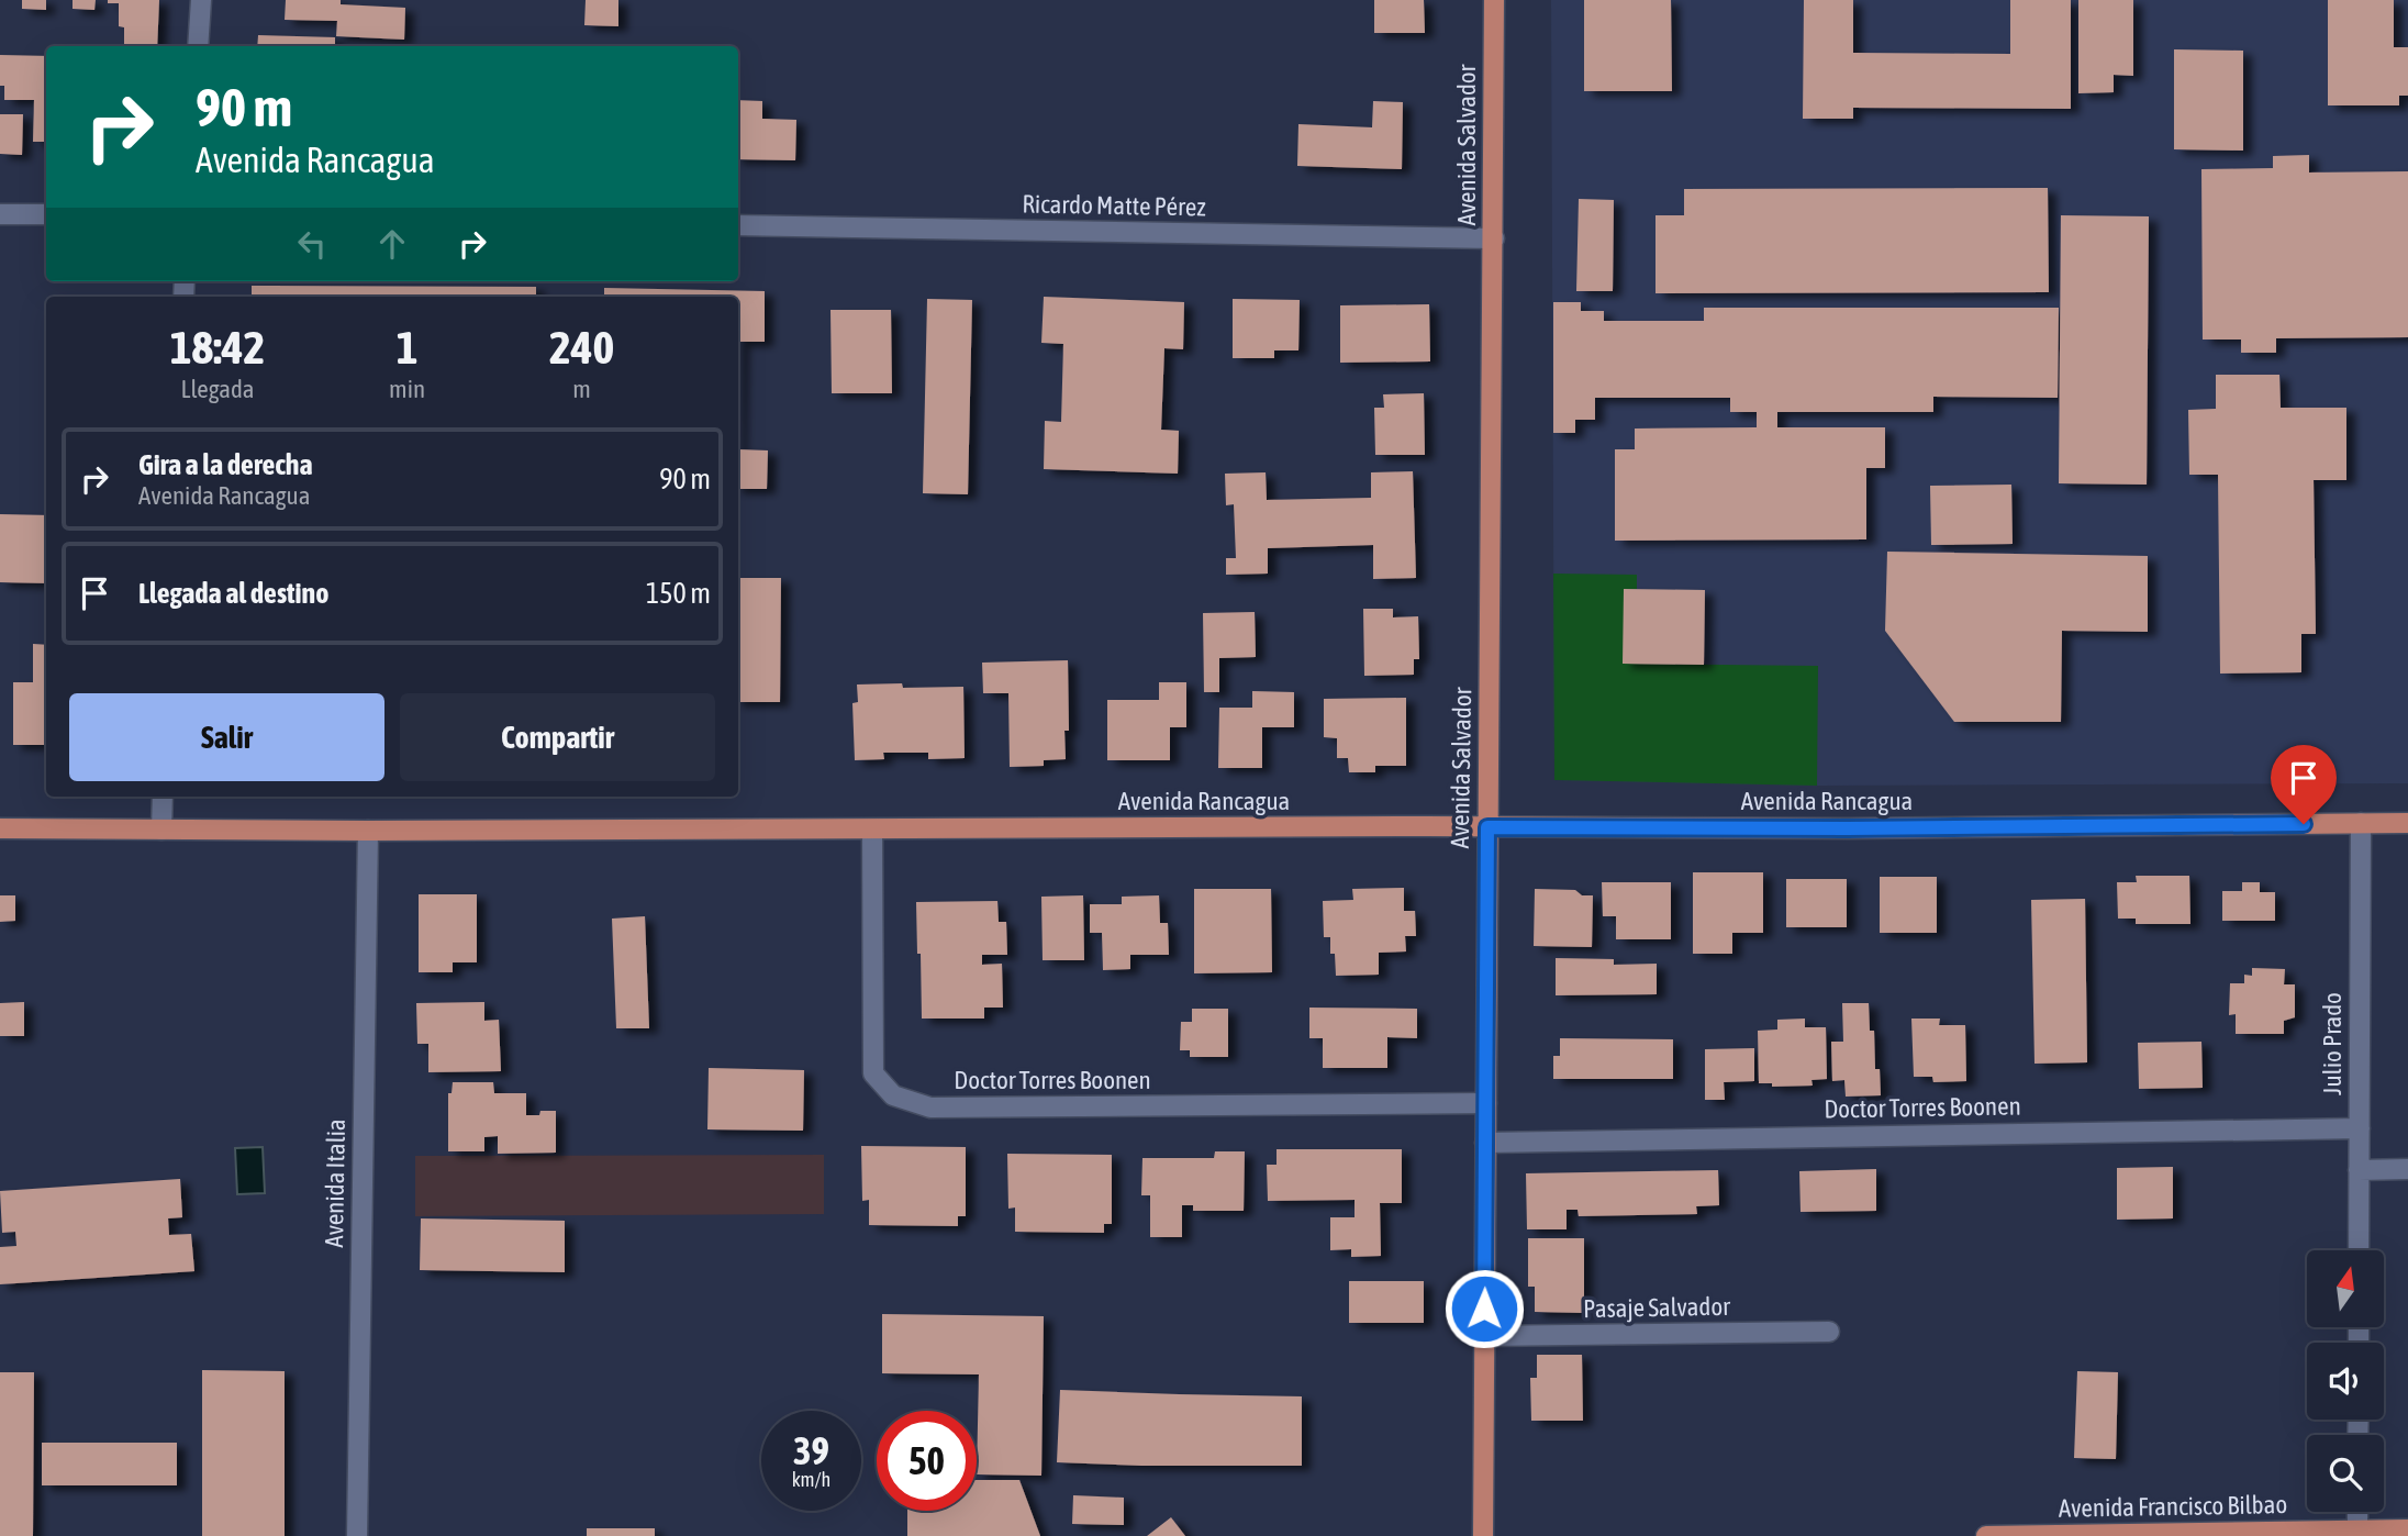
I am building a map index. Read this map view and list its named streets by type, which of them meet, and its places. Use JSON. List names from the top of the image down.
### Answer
{
  "streets": {
    "main road": ["Avenida Salvador", "Avenida Rancagua", "Avenida Francisco Bilbao"],
    "street": [
      "Ricardo Matte Pérez",
      "Julio Prado",
      "Doctor Torres Boonen",
      "Avenida Italia",
      "Pasaje Salvador"
    ]
  },
  "crossings": [
    ["Avenida Salvador", "Ricardo Matte Pérez"],
    ["Avenida Salvador", "Avenida Rancagua"],
    ["Avenida Salvador", "Doctor Torres Boonen"],
    ["Avenida Salvador", "Pasaje Salvador"],
    ["Avenida Rancagua", "Julio Prado"],
    ["Avenida Rancagua", "Doctor Torres Boonen"],
    ["Avenida Rancagua", "Avenida Italia"],
    ["Julio Prado", "Doctor Torres Boonen"]
  ],
  "north": "top",
  "page": {
    "turn": ["90 m", "Avenida Rancagua"],
    "eta": [
      "18:42",
      "Llegada",
      "1",
      "min",
      "240",
      "m"
    ],
    "list": [
      {
        "name": "Gira a la derecha",
        "note": "Avenida Rancagua",
        "value": "90 m"
      },
      {
        "name": "Llegada al destino",
        "value": "150 m"
      }
    ],
    "buttons": ["Salir", "Compartir"],
    "speed": "39 km/h",
    "limit": "50"
  }
}
